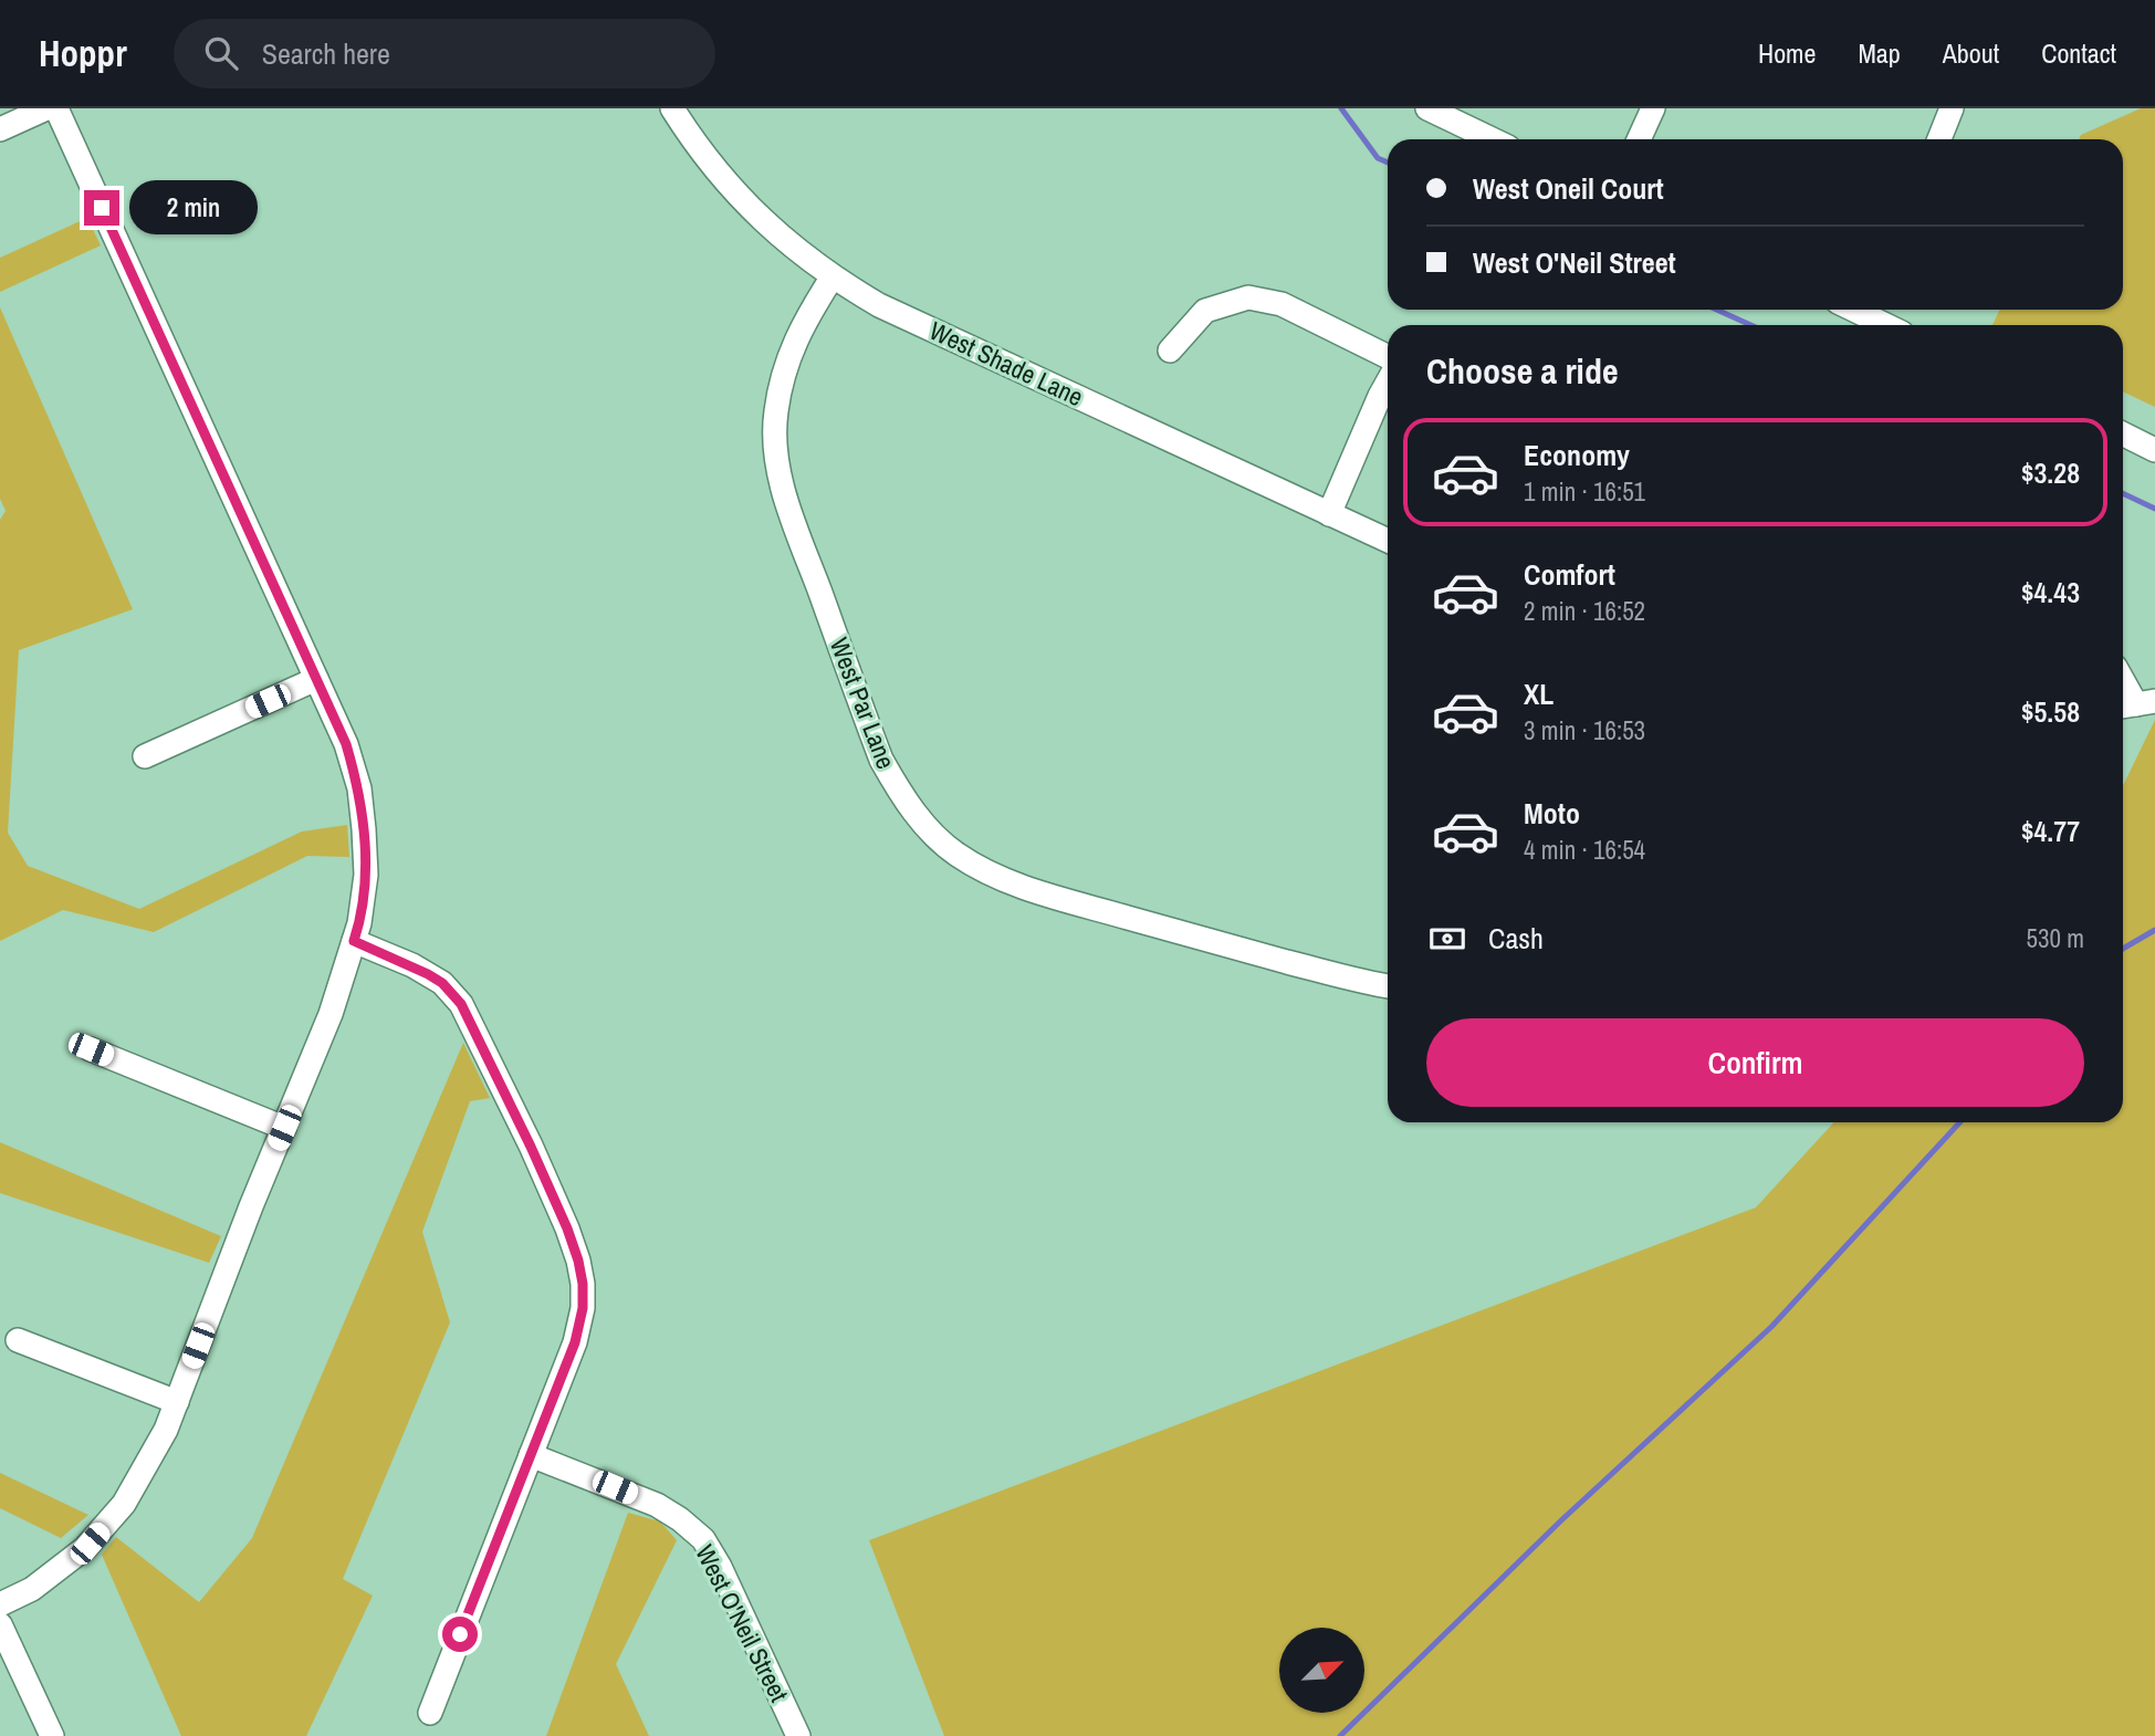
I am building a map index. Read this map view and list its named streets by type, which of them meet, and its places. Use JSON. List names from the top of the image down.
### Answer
{
  "streets": {
    "street": ["West Shade Lane", "West Par Lane", "West O'Neil Street"]
  },
  "crossings": [
    ["West Shade Lane", "West Par Lane"]
  ],
  "north": "top right",
  "page": {
    "header": "Hoppr",
    "search": "Search here",
    "nav": [
      "Home",
      "Map",
      "About",
      "Contact"
    ],
    "banner": ["West Oneil Court", "West O'Neil Street"],
    "bubble": "2 min",
    "heading": "Choose a ride",
    "list": [
      {
        "name": "Economy",
        "note": "1 min · 16:51",
        "value": "$3.28"
      },
      {
        "name": "Comfort",
        "note": "2 min · 16:52",
        "value": "$4.43"
      },
      {
        "name": "XL",
        "note": "3 min · 16:53",
        "value": "$5.58"
      },
      {
        "name": "Moto",
        "note": "4 min · 16:54",
        "value": "$4.77"
      }
    ],
    "pay": ["Cash", "530 m"],
    "buttons": "Confirm"
  }
}
